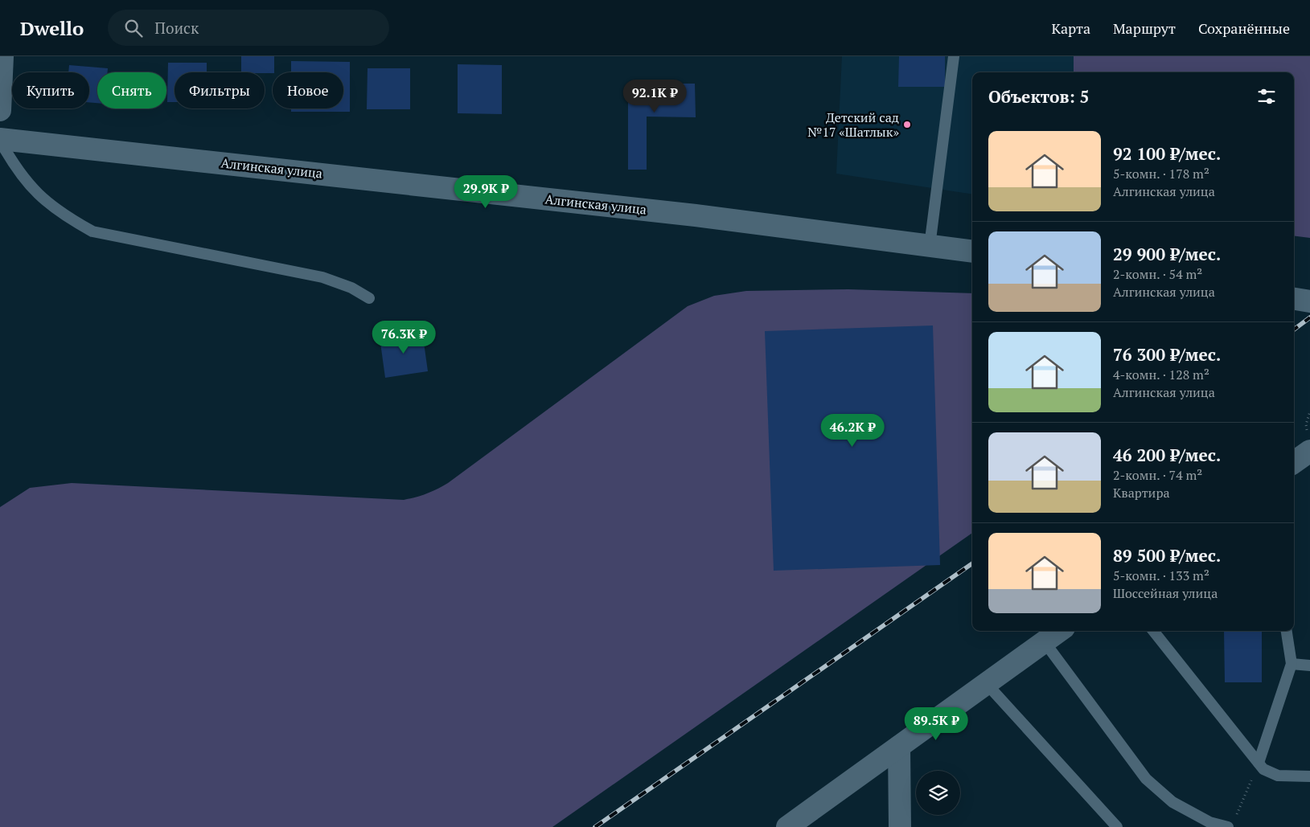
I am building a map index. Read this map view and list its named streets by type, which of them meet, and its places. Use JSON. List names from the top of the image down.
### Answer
{
  "streets": {
    "street": ["Алгинская улица"]
  },
  "places": ["Детский сад №17 «Шатлык»"],
  "page": {
    "header": "Dwello",
    "search": "Поиск",
    "nav": ["Карта", "Маршрут", "Сохранённые"],
    "chip": [
      "Купить",
      "Снять",
      "Фильтры",
      "Новое"
    ],
    "heading": "Объектов: 5",
    "price": [
      "92.1K ₽",
      "29.9K ₽",
      "76.3K ₽",
      "46.2K ₽",
      "89.5K ₽"
    ],
    "list": [
      {
        "name": "92 100 ₽/мес.",
        "note": "5-комн. · 178 m² · Алгинская улица"
      },
      {
        "name": "29 900 ₽/мес.",
        "note": "2-комн. · 54 m² · Алгинская улица"
      },
      {
        "name": "76 300 ₽/мес.",
        "note": "4-комн. · 128 m² · Алгинская улица"
      },
      {
        "name": "46 200 ₽/мес.",
        "note": "2-комн. · 74 m² · Квартира"
      },
      {
        "name": "89 500 ₽/мес.",
        "note": "5-комн. · 133 m² · Шоссейная улица"
      }
    ]
  }
}
